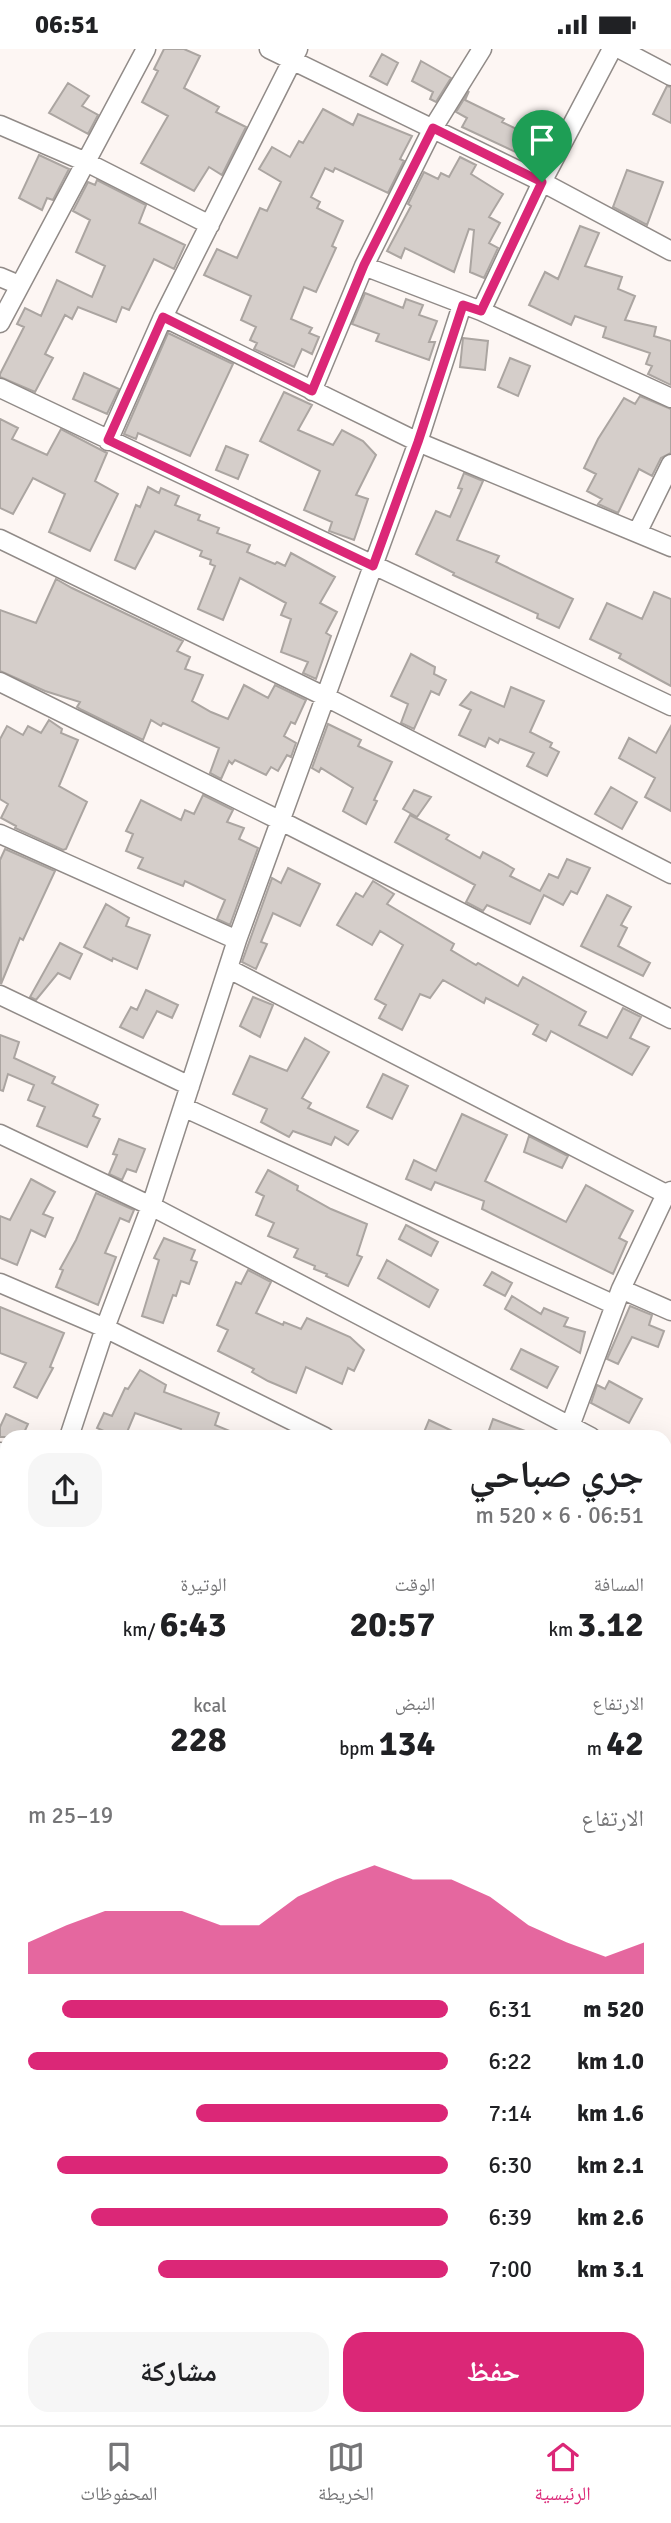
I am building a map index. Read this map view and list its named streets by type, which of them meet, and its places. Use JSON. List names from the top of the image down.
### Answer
{
  "page": {
    "status": "06:51",
    "heading": ["جري صباحي", "06:51 · 6 × 520 m"],
    "stats": [
      ["المسافة", "3.12 km"],
      ["الوقت", "20:57"],
      ["الوتيرة", "6:43 /km"],
      ["الارتفاع", "42 m"],
      ["النبض", "134 bpm"],
      ["kcal", "228"]
    ],
    "chart": ["الارتفاع", "19–25 m"],
    "list": [
      {
        "name": "520 m",
        "note": "6:31"
      },
      {
        "name": "1.0 km",
        "note": "6:22"
      },
      {
        "name": "1.6 km",
        "note": "7:14"
      },
      {
        "name": "2.1 km",
        "note": "6:30"
      },
      {
        "name": "2.6 km",
        "note": "6:39"
      },
      {
        "name": "3.1 km",
        "note": "7:00"
      }
    ],
    "buttons": ["حفظ", "مشاركة"],
    "tabs": ["الرئيسية", "الخريطة", "المحفوظات"]
  }
}
